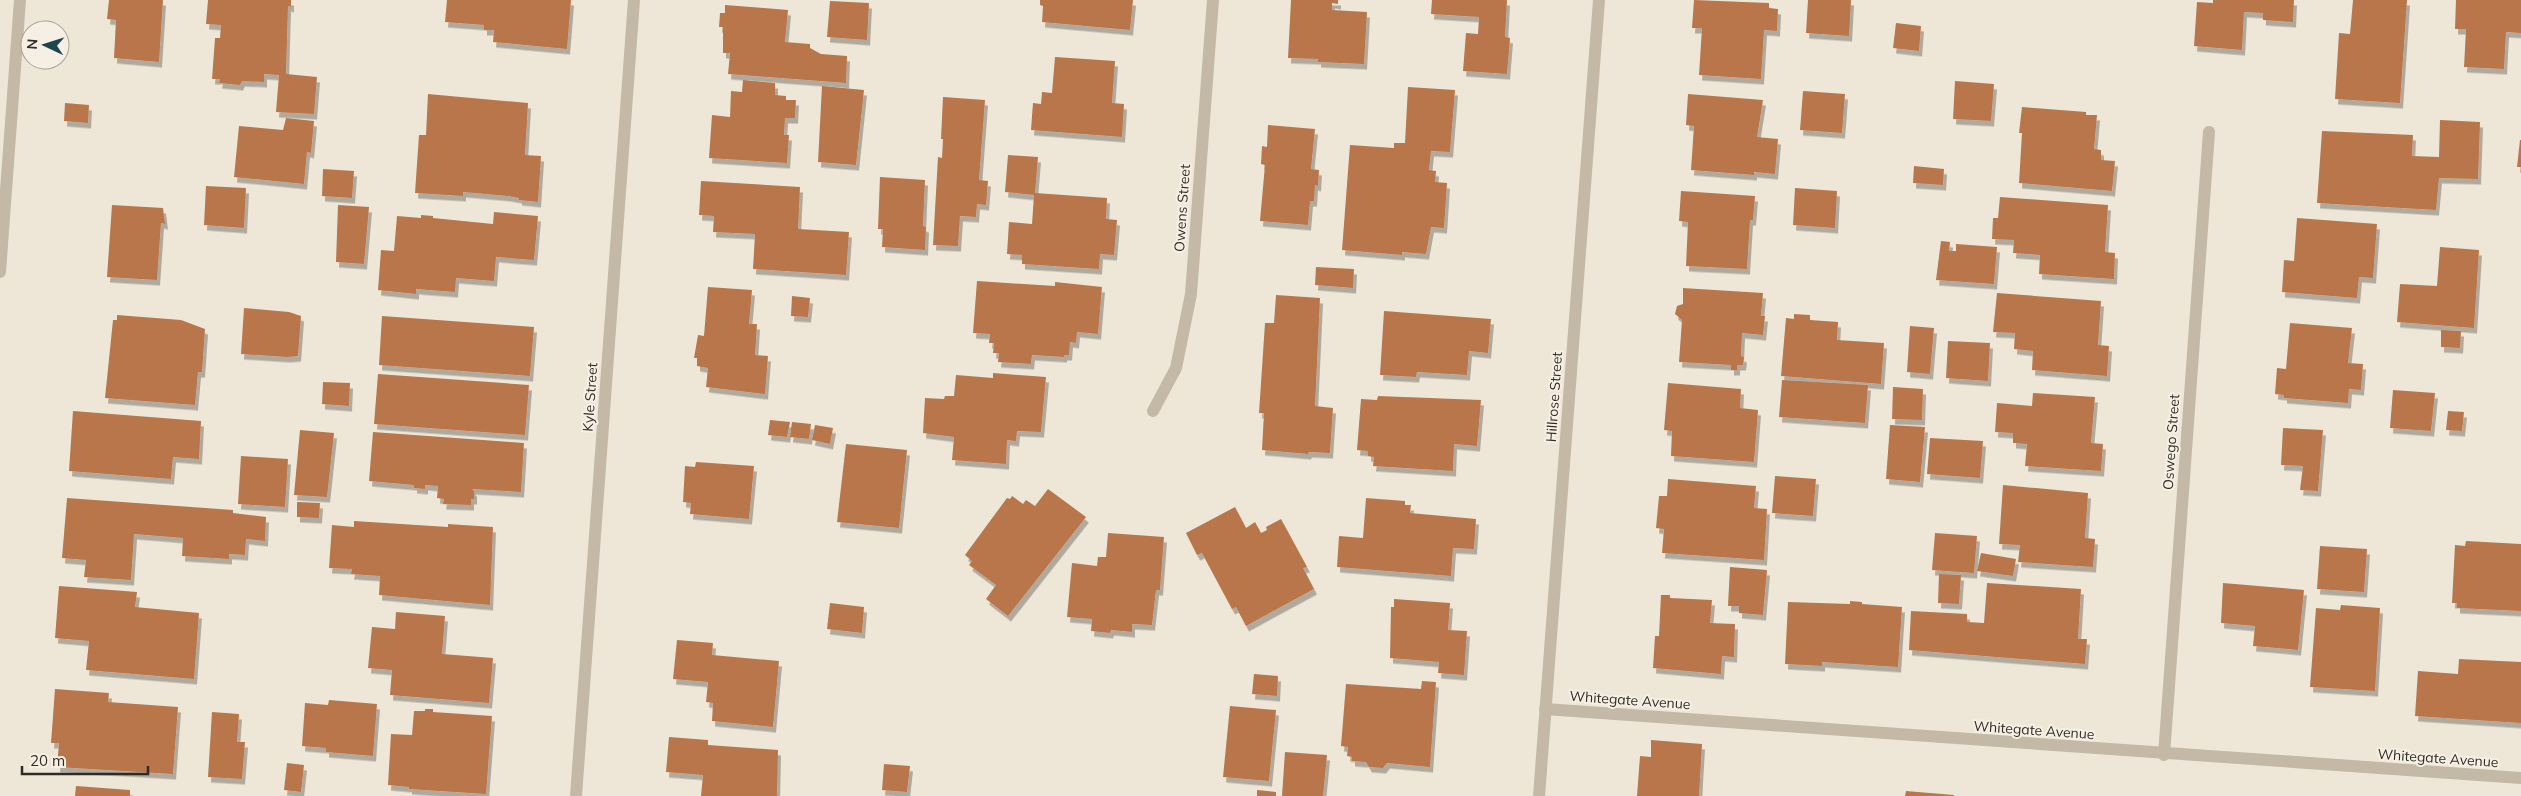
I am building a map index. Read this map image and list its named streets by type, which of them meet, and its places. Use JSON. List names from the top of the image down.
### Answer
{
  "streets": {
    "street": [
      "Owens Street",
      "Kyle Street",
      "Hillrose Street",
      "Oswego Street",
      "Whitegate Avenue"
    ]
  },
  "crossings": [
    ["Hillrose Street", "Whitegate Avenue"],
    ["Oswego Street", "Whitegate Avenue"]
  ],
  "scale_bar": "20 m",
  "north": "left"
}
